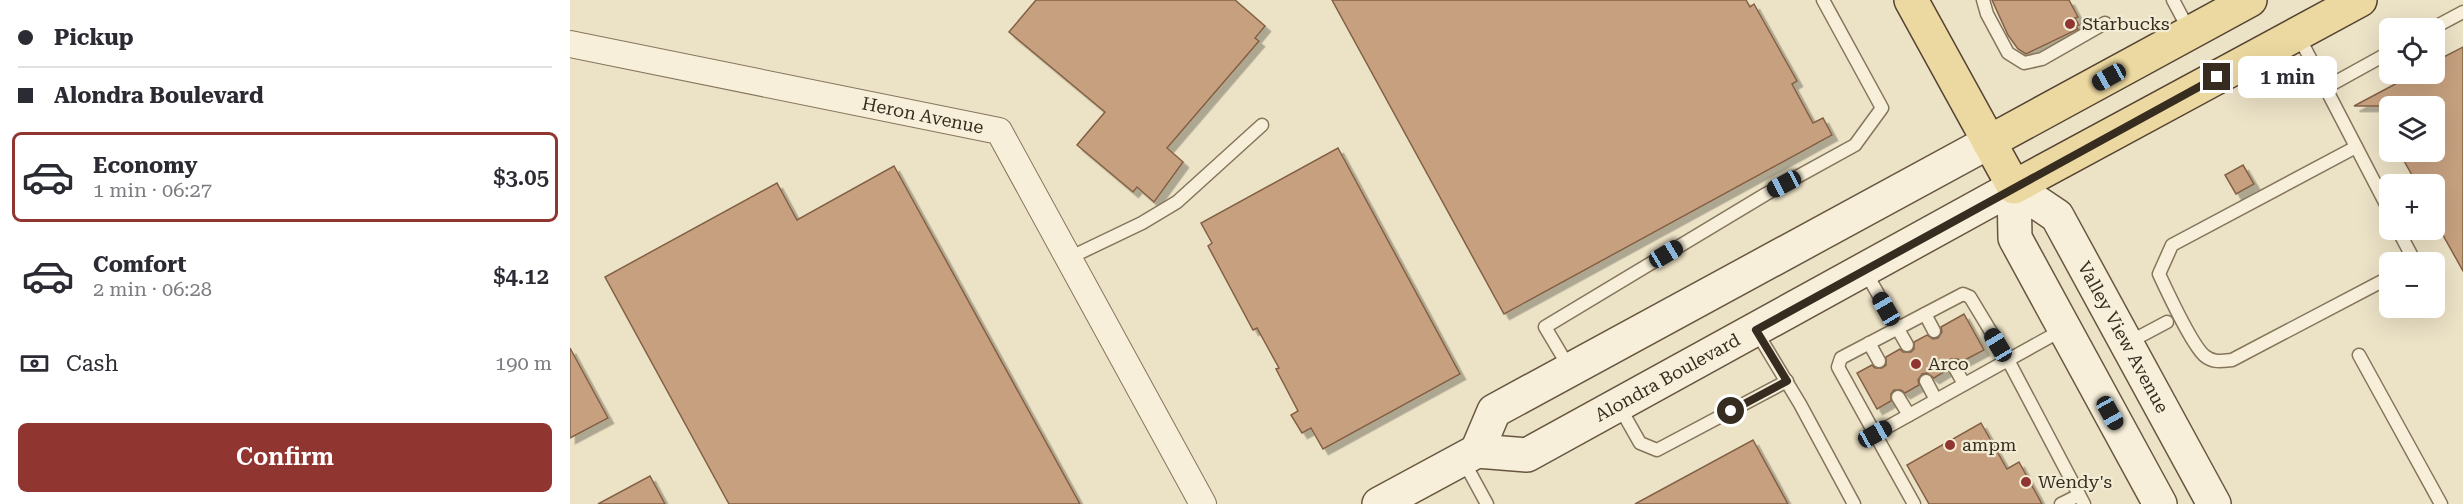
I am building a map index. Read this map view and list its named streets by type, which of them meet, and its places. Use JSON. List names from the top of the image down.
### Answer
{
  "streets": {
    "main road": ["Valley View Avenue", "Alondra Boulevard"],
    "street": ["Heron Avenue"]
  },
  "crossings": [
    ["Valley View Avenue", "Alondra Boulevard"]
  ],
  "places": [
    "Starbucks",
    "Arco",
    "ampm",
    "Wendy's"
  ],
  "page": {
    "banner": ["Pickup", "Alondra Boulevard"],
    "map_buttons": ["+", "−"],
    "bubble": "1 min",
    "list": [
      {
        "name": "Economy",
        "note": "1 min · 06:27",
        "value": "$3.05"
      },
      {
        "name": "Comfort",
        "note": "2 min · 06:28",
        "value": "$4.12"
      }
    ],
    "pay": ["Cash", "190 m"],
    "buttons": "Confirm"
  }
}
